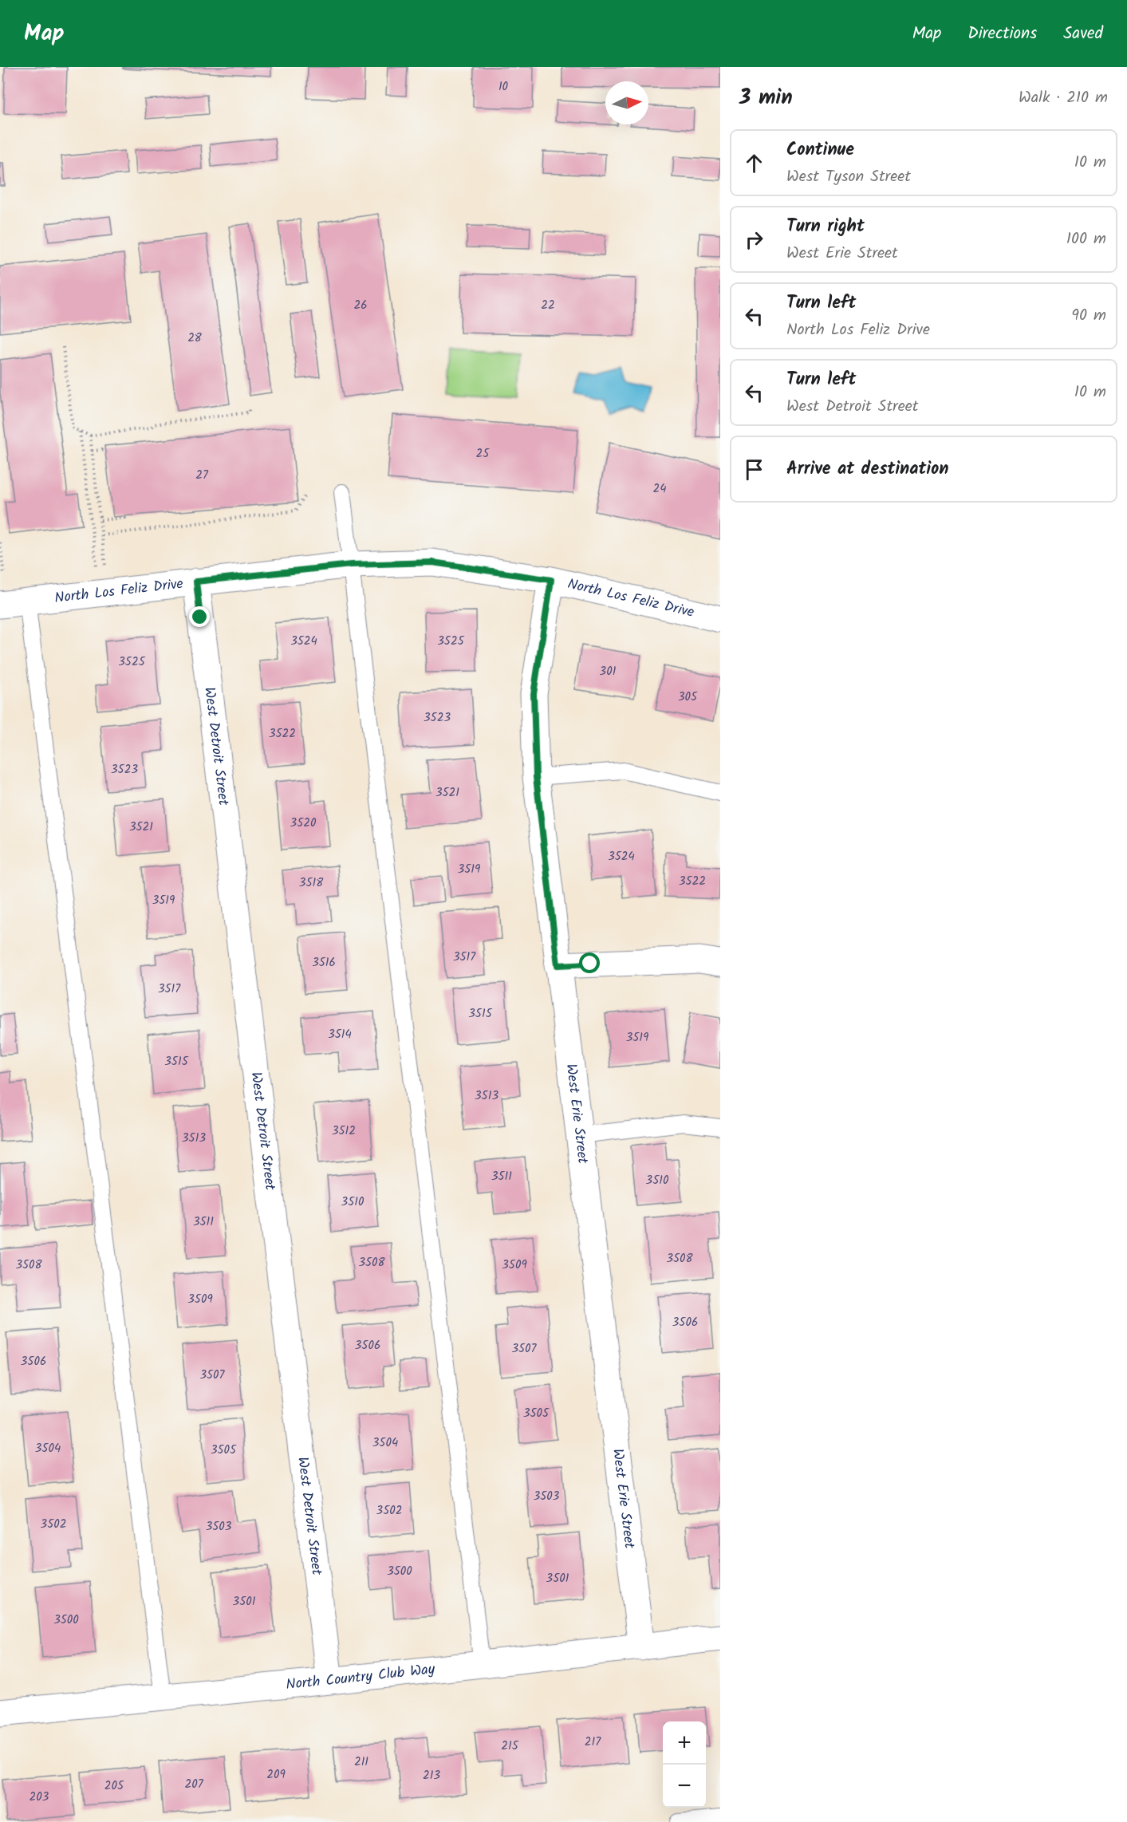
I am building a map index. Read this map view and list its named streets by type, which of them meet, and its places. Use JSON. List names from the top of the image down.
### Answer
{
  "streets": {
    "street": [
      "North Los Feliz Drive",
      "West Detroit Street",
      "West Erie Street",
      "North Country Club Way"
    ]
  },
  "crossings": [
    ["North Los Feliz Drive", "West Detroit Street"],
    ["North Los Feliz Drive", "West Erie Street"],
    ["West Detroit Street", "North Country Club Way"],
    ["West Erie Street", "North Country Club Way"]
  ],
  "house_numbers": [
    "10",
    "26",
    "22",
    "28",
    "25",
    "27",
    "24",
    "3524",
    "3525",
    "3525",
    "301",
    "305",
    "3523",
    "3522",
    "3523",
    "3521",
    "3520",
    "3521",
    "3524",
    "3519",
    "3522",
    "3518",
    "3519",
    "3517",
    "3516",
    "3517",
    "3515",
    "3514",
    "3519",
    "3515",
    "3513",
    "3512",
    "3513",
    "3511",
    "3510",
    "3510",
    "3511",
    "3508",
    "3508",
    "3508",
    "3509",
    "3509",
    "3506",
    "3506",
    "3507",
    "3506",
    "3507",
    "3505",
    "3504",
    "3504",
    "3505",
    "3503",
    "3502",
    "3502",
    "3503",
    "3500",
    "3501",
    "3501",
    "3500",
    "217",
    "215",
    "211",
    "209",
    "213",
    "207",
    "205",
    "203"
  ],
  "north": "right",
  "page": {
    "header": "Map",
    "nav": ["Map", "Directions", "Saved"],
    "heading": ["3 min", "Walk · 210 m"],
    "list": [
      ["Continue", "West Tyson Street", "10 m"],
      ["Turn right", "West Erie Street", "100 m"],
      ["Turn left", "North Los Feliz Drive", "90 m"],
      ["Turn left", "West Detroit Street", "10 m"],
      "Arrive at destination"
    ],
    "map_buttons": ["+", "−"]
  }
}
